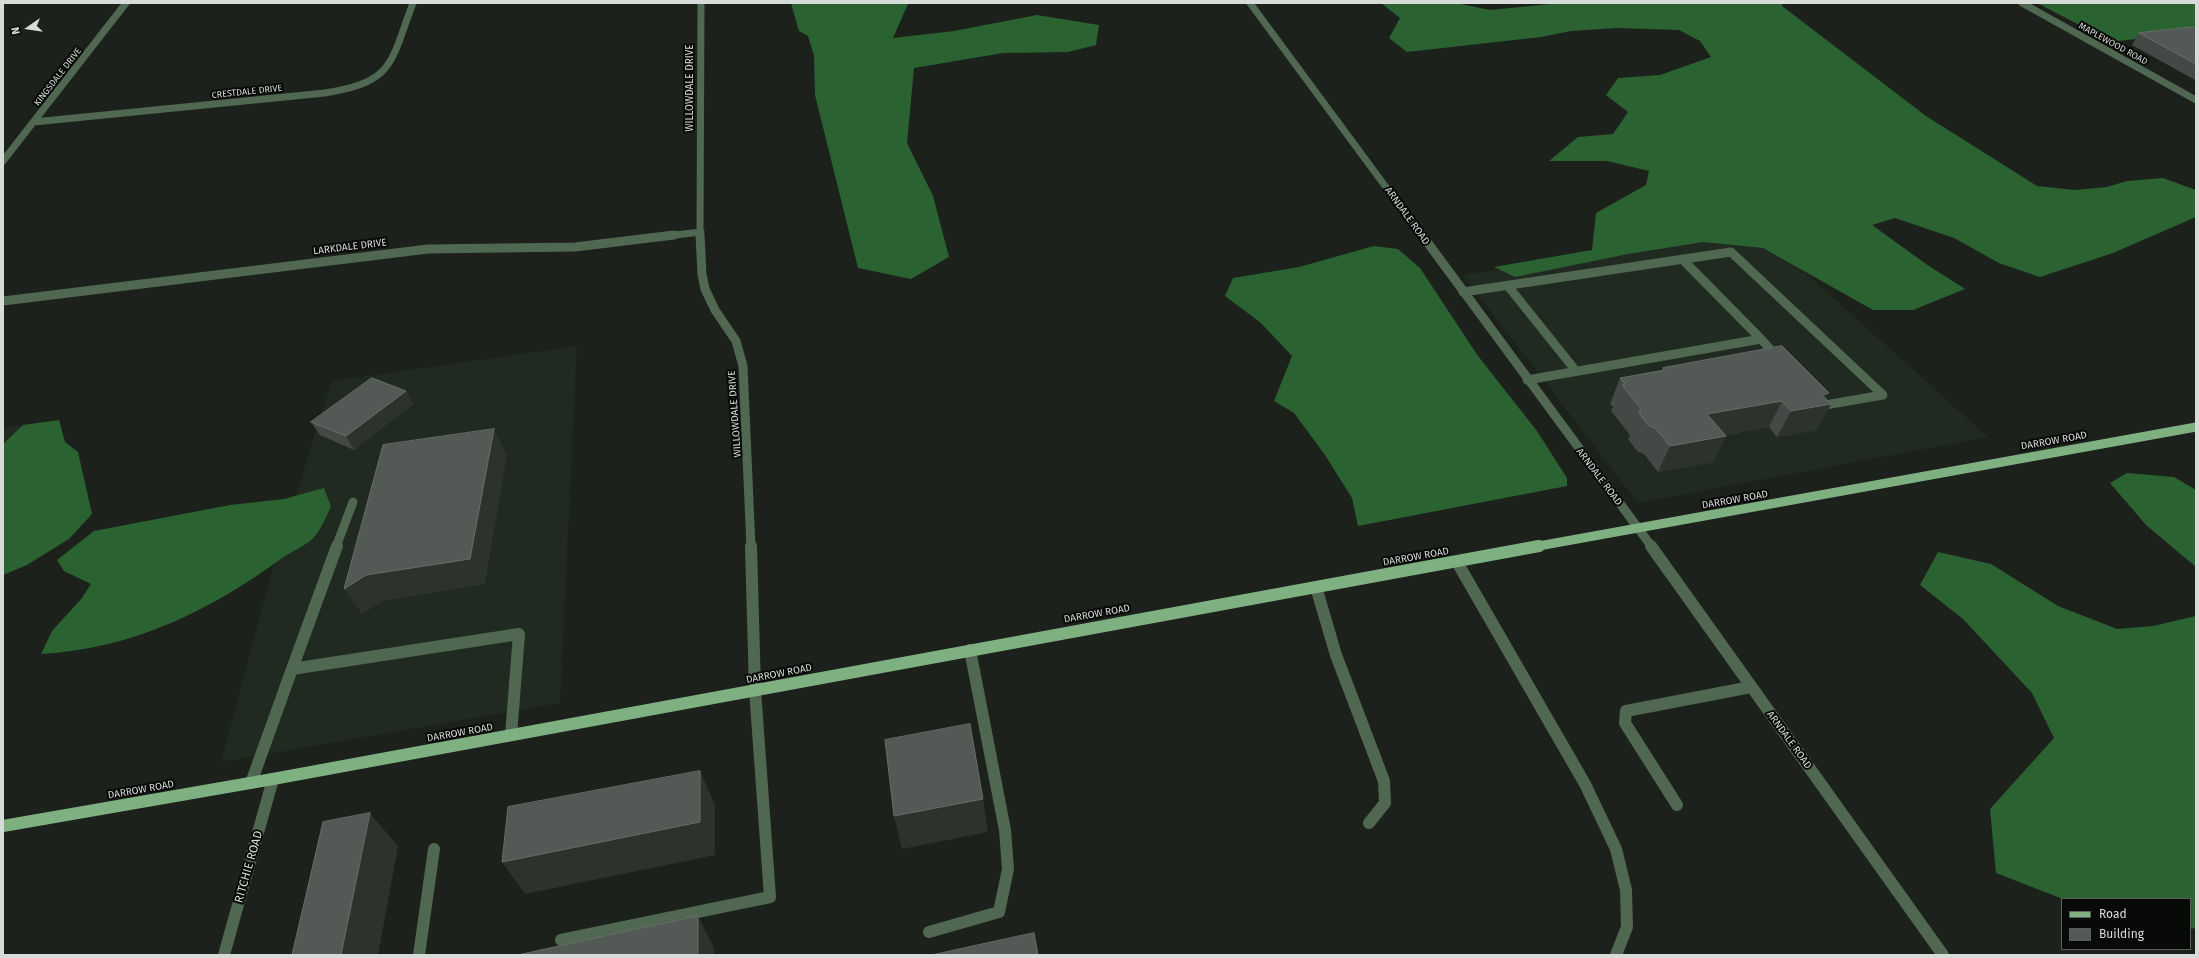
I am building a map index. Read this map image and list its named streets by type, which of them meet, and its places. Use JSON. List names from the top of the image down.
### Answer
{
  "streets": {
    "main road": ["DARROW ROAD"],
    "street": [
      "MAPLEWOOD ROAD",
      "KINGSDALE DRIVE",
      "WILLOWDALE DRIVE",
      "CRESTDALE DRIVE",
      "ARNDALE ROAD",
      "LARKDALE DRIVE",
      "RITCHIE ROAD"
    ]
  },
  "crossings": [
    ["KINGSDALE DRIVE", "CRESTDALE DRIVE"],
    ["WILLOWDALE DRIVE", "LARKDALE DRIVE"],
    ["WILLOWDALE DRIVE", "DARROW ROAD"],
    ["ARNDALE ROAD", "DARROW ROAD"],
    ["DARROW ROAD", "RITCHIE ROAD"]
  ],
  "legend": ["Road", "Building"],
  "north": "left"
}
